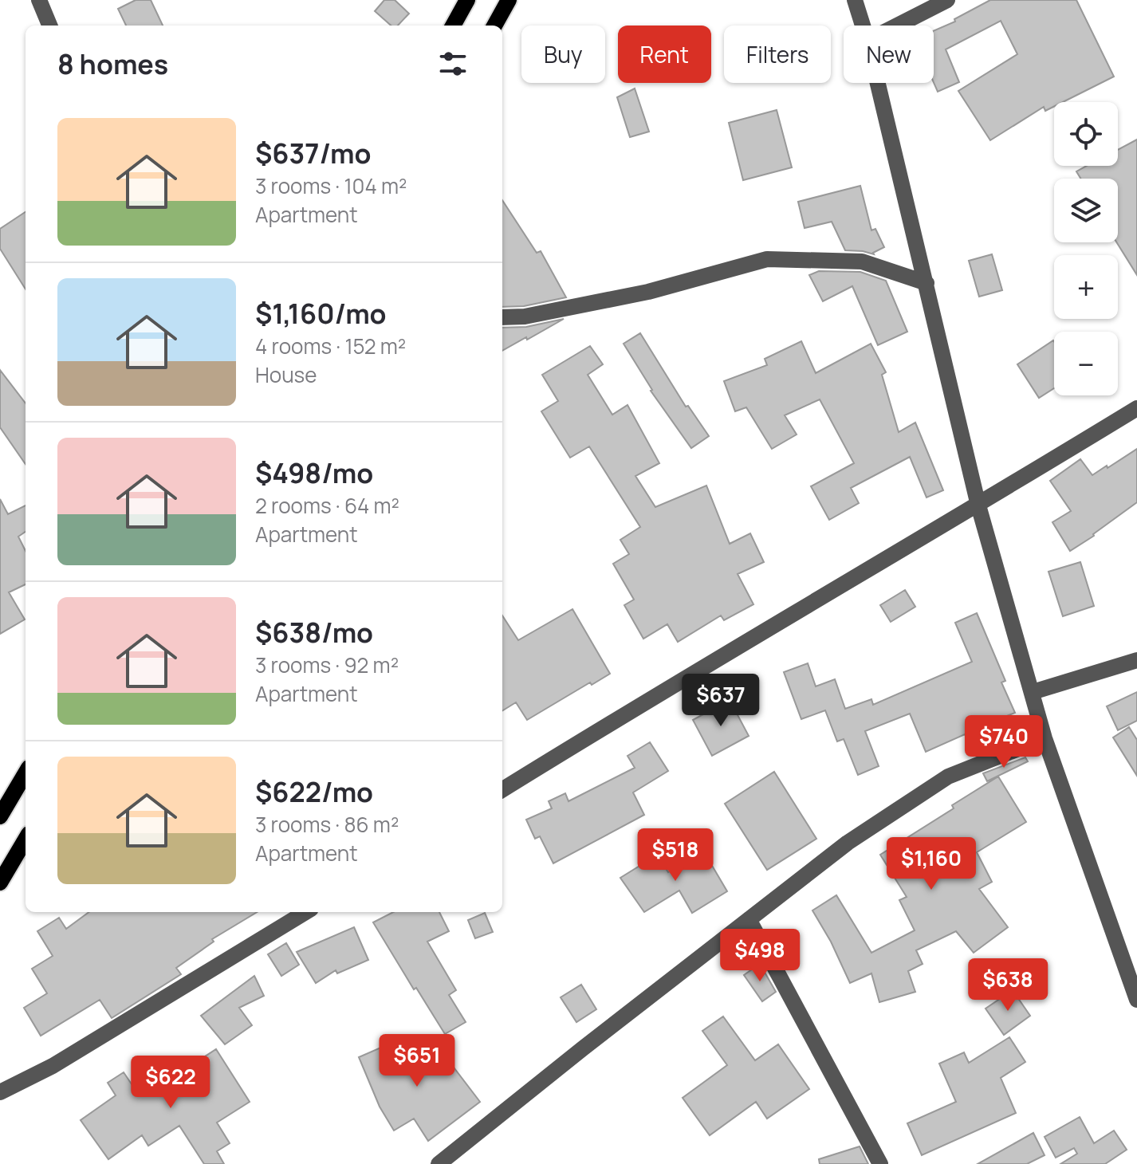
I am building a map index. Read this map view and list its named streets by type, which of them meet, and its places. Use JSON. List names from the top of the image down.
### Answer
{
  "page": {
    "chip": [
      "Buy",
      "Rent",
      "Filters",
      "New"
    ],
    "heading": "8 homes",
    "map_buttons": ["+", "−"],
    "list": [
      {
        "name": "$637/mo",
        "note": "3 rooms · 104 m² · Apartment"
      },
      {
        "name": "$1,160/mo",
        "note": "4 rooms · 152 m² · House"
      },
      {
        "name": "$498/mo",
        "note": "2 rooms · 64 m² · Apartment"
      },
      {
        "name": "$638/mo",
        "note": "3 rooms · 92 m² · Apartment"
      },
      {
        "name": "$622/mo",
        "note": "3 rooms · 86 m² · Apartment"
      }
    ],
    "price": [
      "$637",
      "$740",
      "$518",
      "$1,160",
      "$498",
      "$638",
      "$651",
      "$622"
    ]
  }
}
